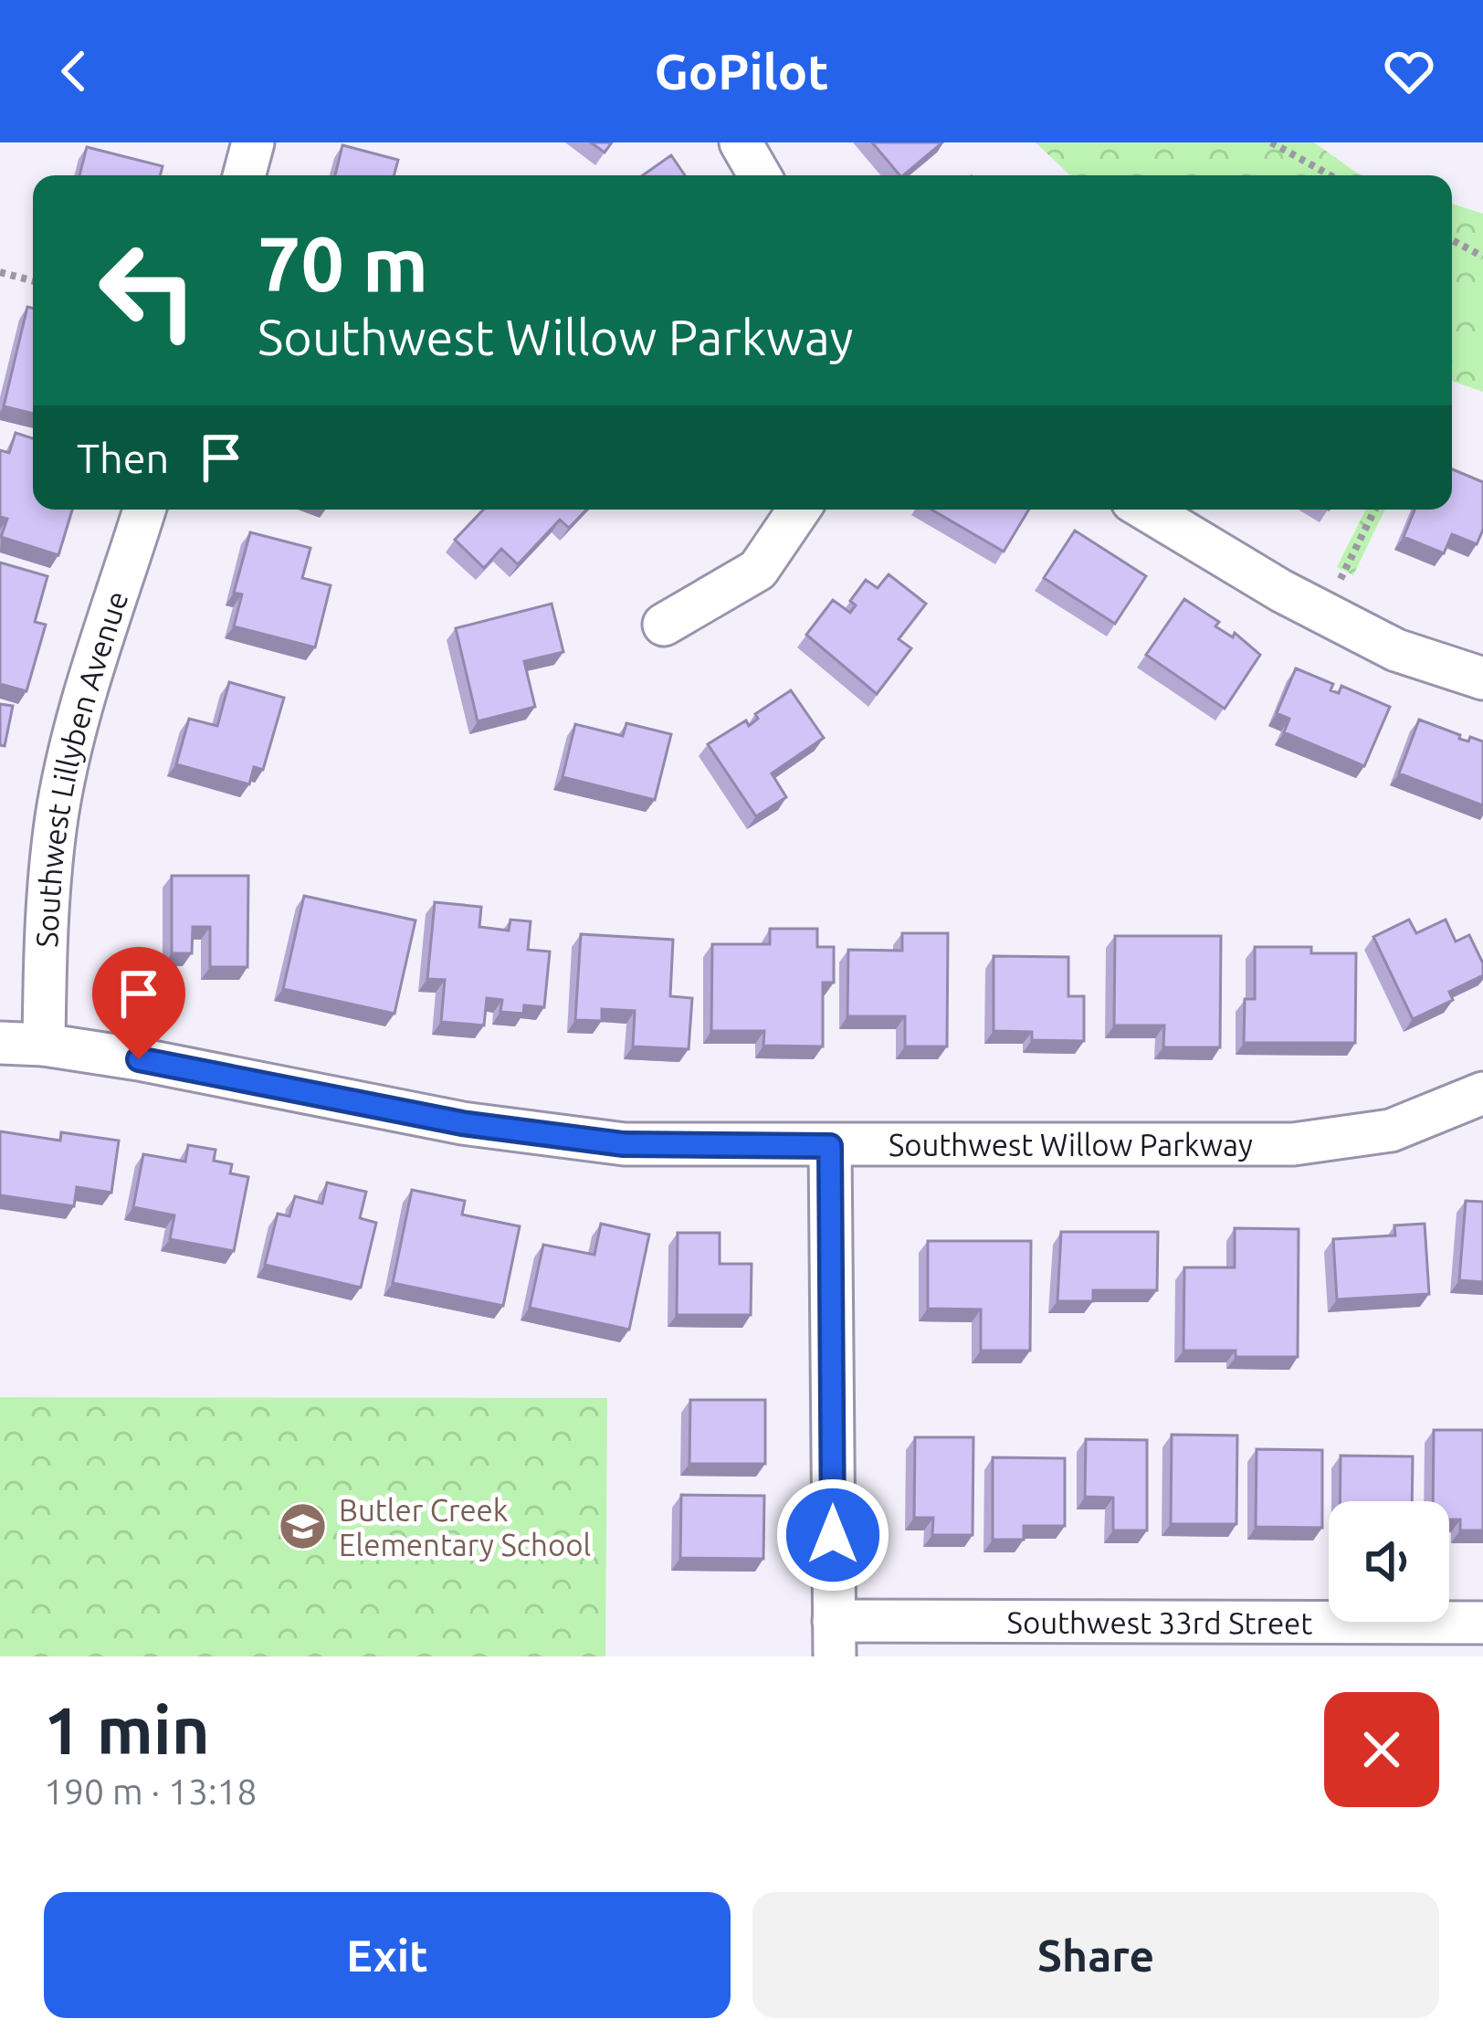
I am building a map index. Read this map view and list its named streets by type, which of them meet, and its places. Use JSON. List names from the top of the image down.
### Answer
{
  "streets": {
    "street": ["Southwest Lillyben Avenue", "Southwest Willow Parkway", "Southwest 33rd Street"]
  },
  "crossings": [
    ["Southwest Lillyben Avenue", "Southwest Willow Parkway"]
  ],
  "places": {
    "school or university": ["Butler Creek Elementary School"]
  },
  "page": {
    "header": "GoPilot",
    "turn": ["70 m", "Southwest Willow Parkway"],
    "then": "Then",
    "heading": ["1 min", "190 m · 13:18"],
    "buttons": ["Exit", "Share"]
  }
}
